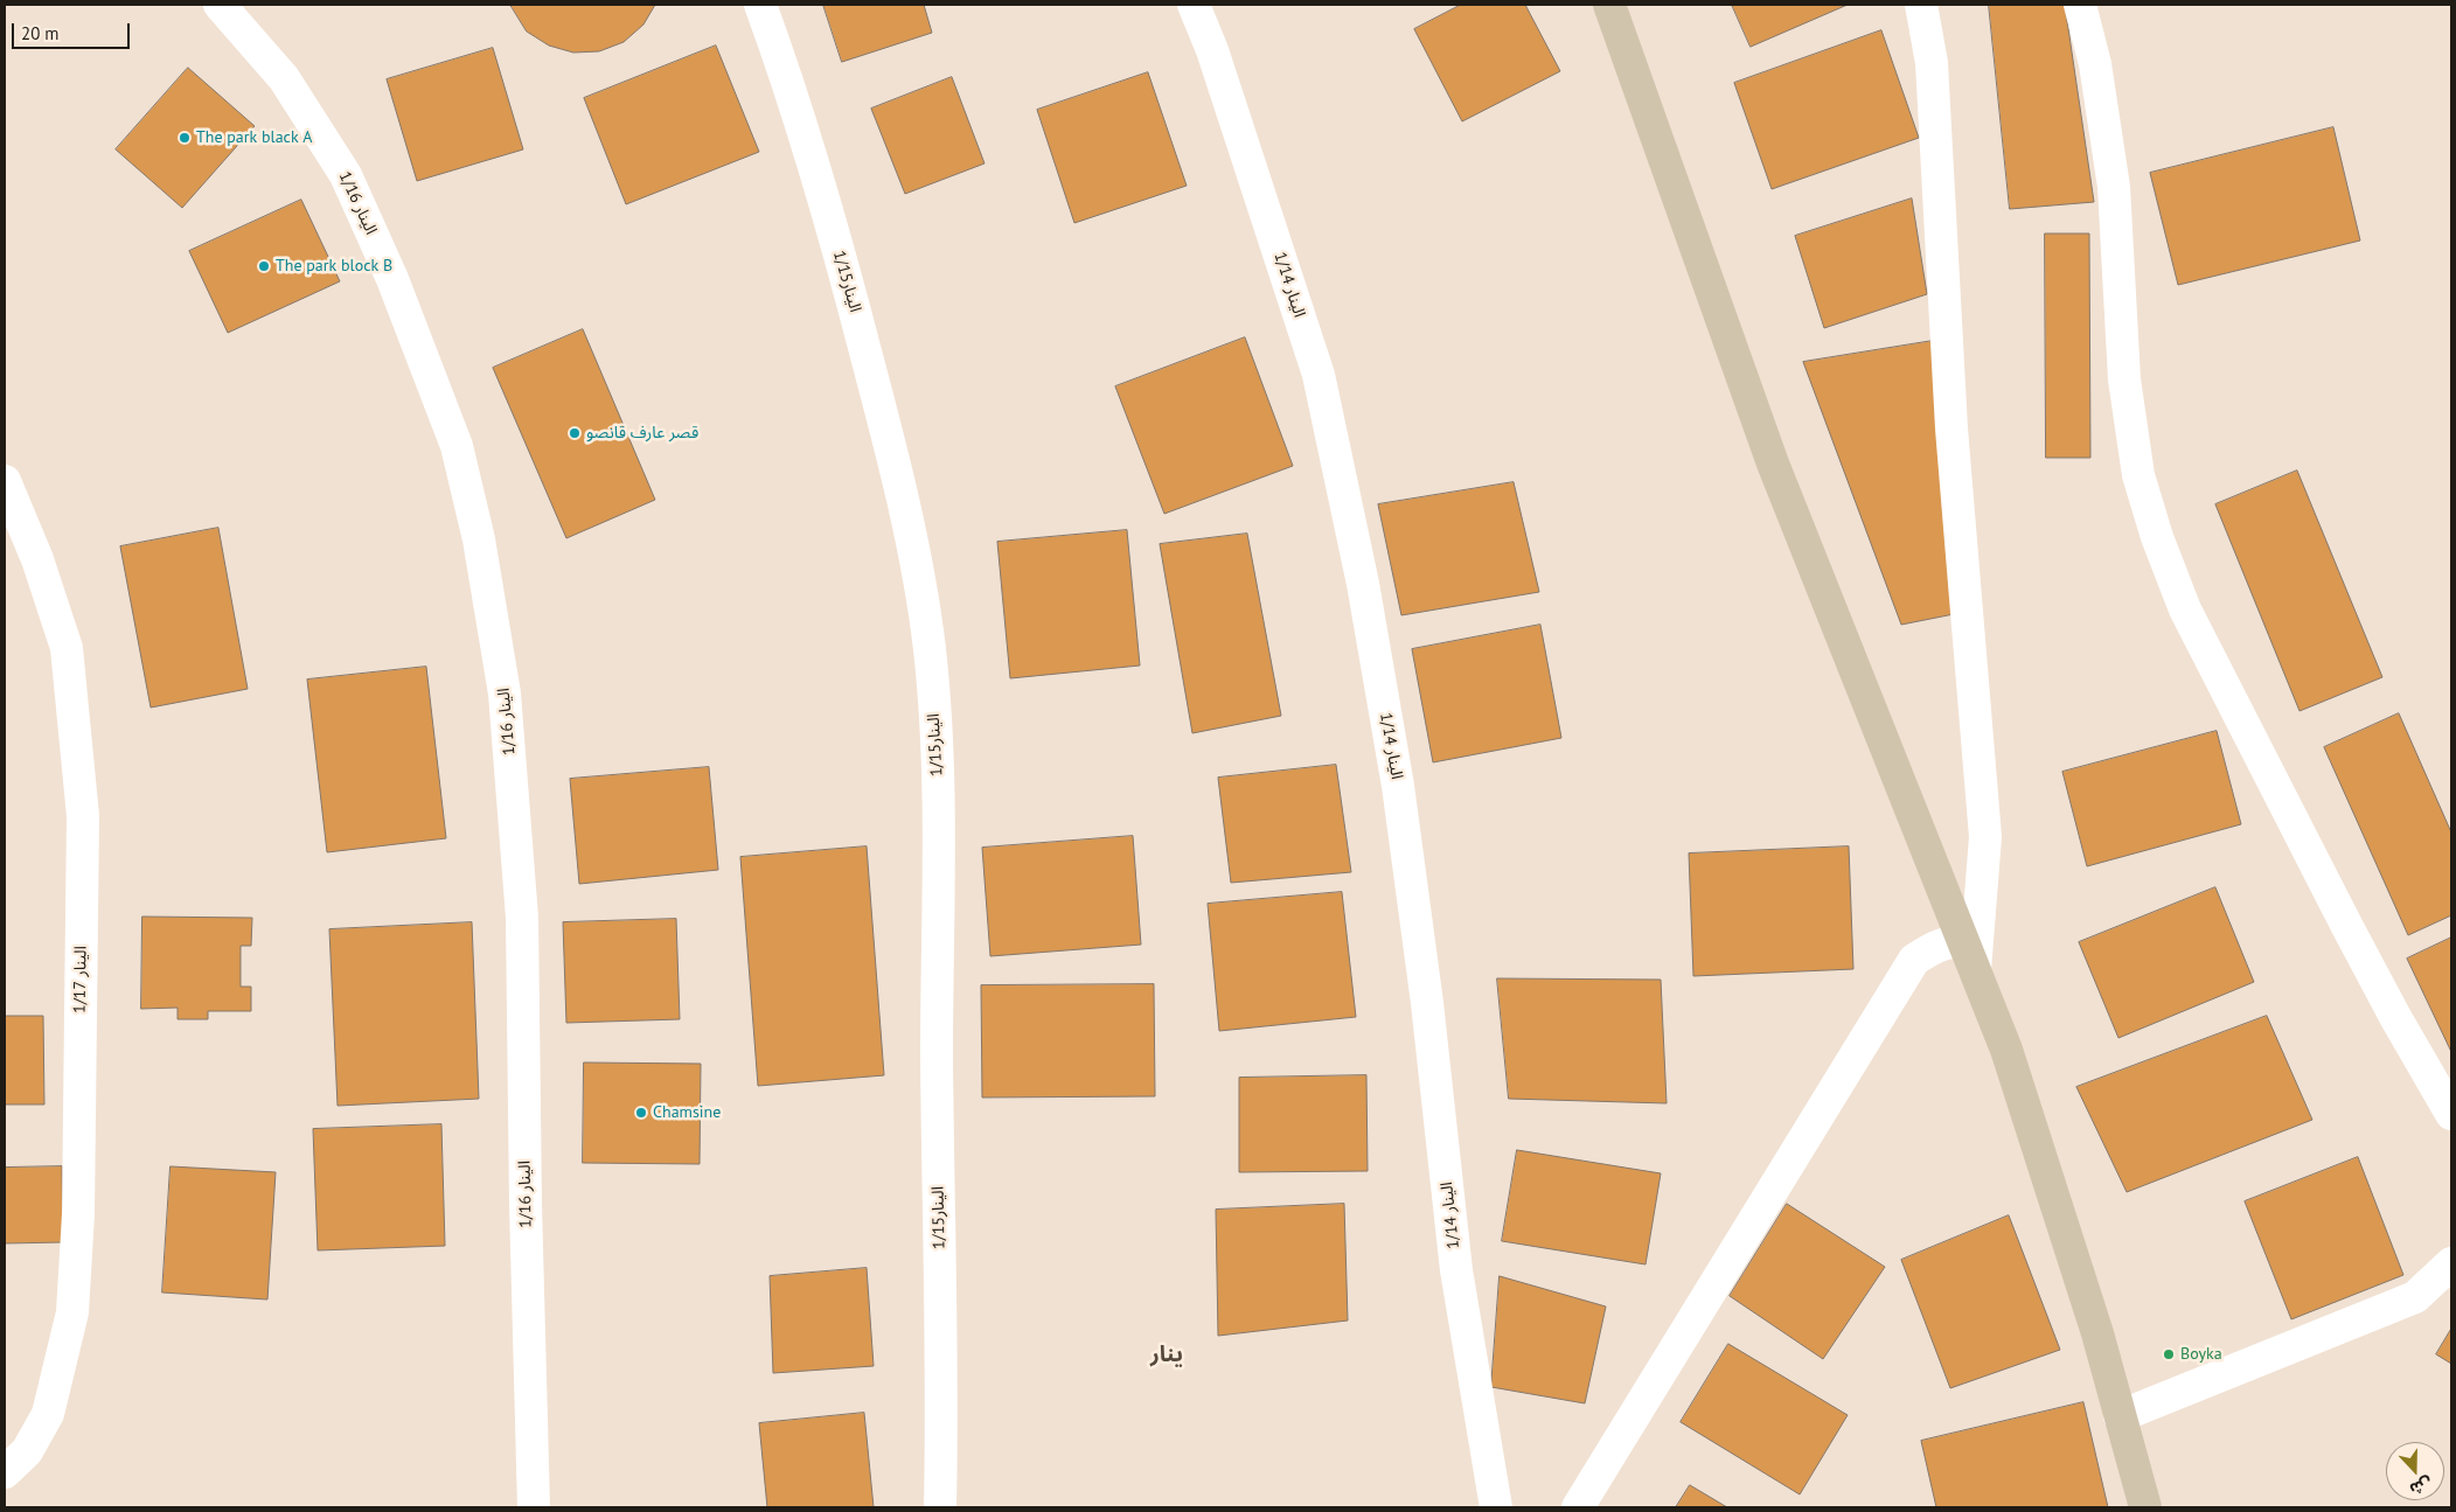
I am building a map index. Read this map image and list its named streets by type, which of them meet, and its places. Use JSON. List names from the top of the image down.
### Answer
{
  "streets": {
    "street": [
      "الينار 1/16",
      "الينار1/15",
      "الينار 1/14",
      "الينار 1/17"
    ]
  },
  "districts": ["ينار"],
  "places": [
    "The park black A",
    "The park block B",
    "قصر عارف قانصو",
    "Chamsine",
    "Boyka"
  ],
  "scale_bar": "20 m",
  "north": "bottom"
}
